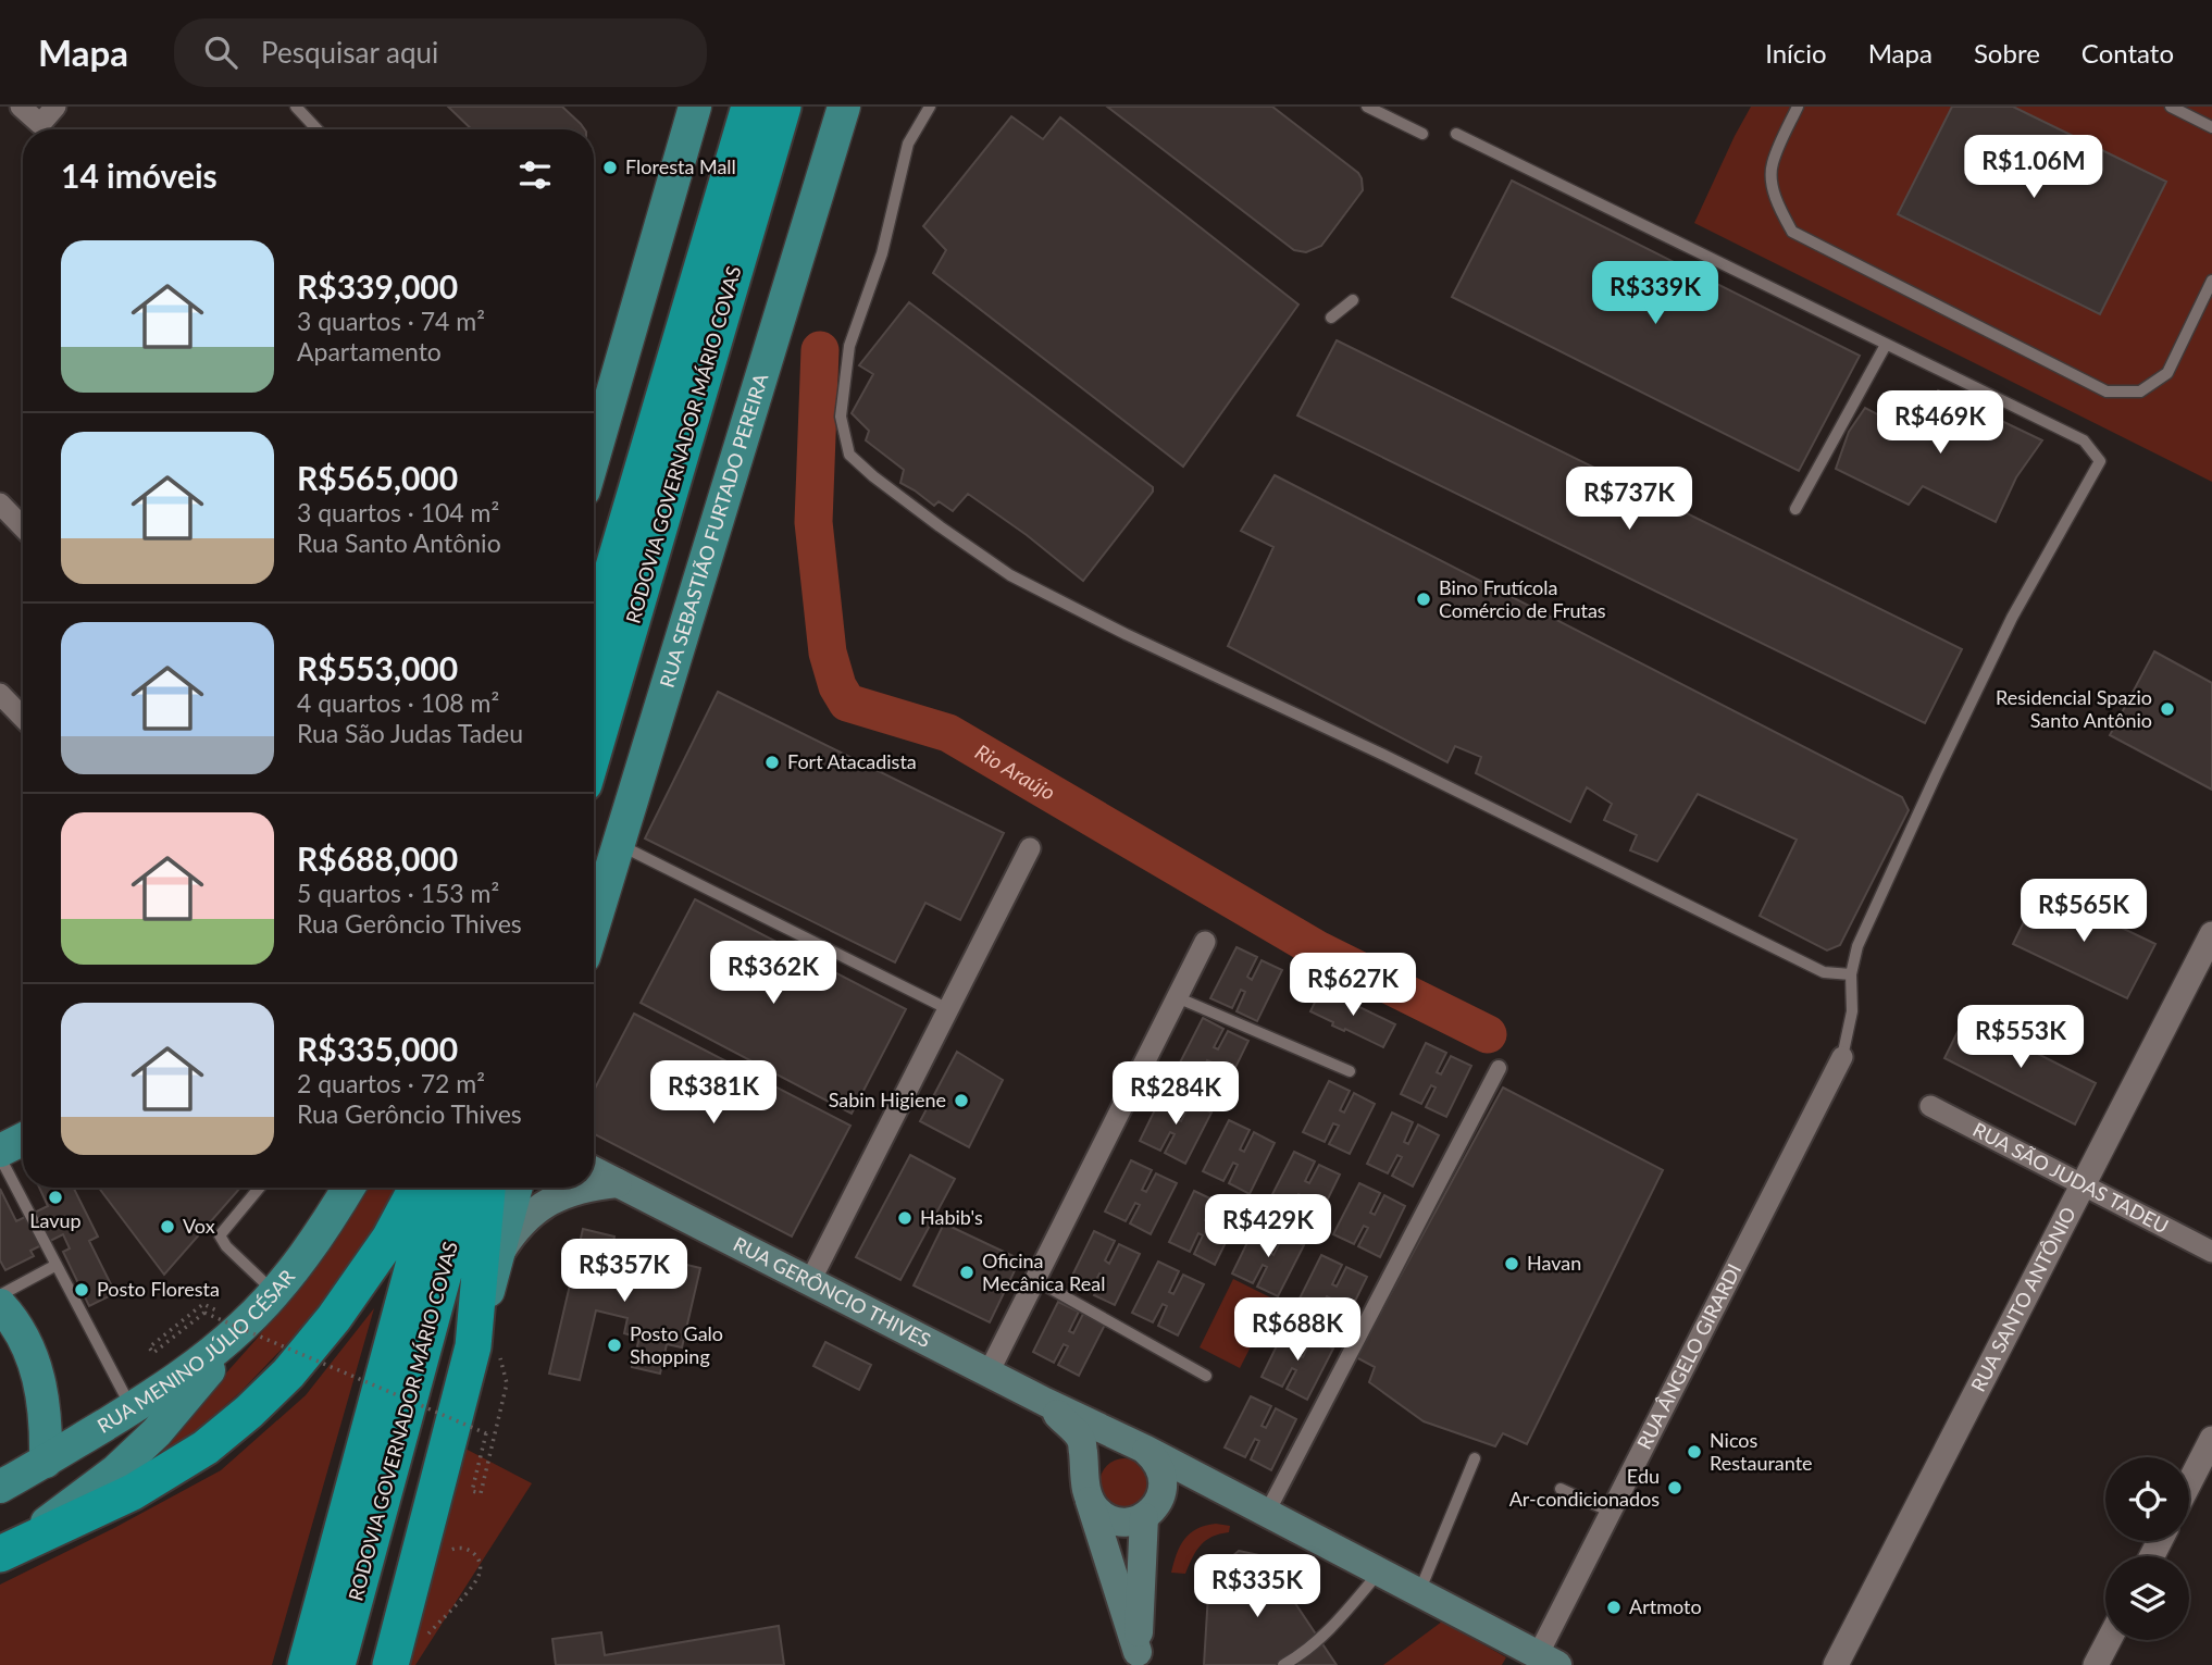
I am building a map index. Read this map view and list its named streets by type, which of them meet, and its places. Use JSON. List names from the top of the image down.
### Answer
{
  "streets": {
    "highway": ["RODOVIA GOVERNADOR MÁRIO COVAS"],
    "main road": ["RUA SEBASTIÃO FURTADO PEREIRA", "RUA GERÔNCIO THIVES", "RUA MENINO JÚLIO CÉSAR"],
    "street": ["RUA SÃO JUDAS TADEU", "RUA SANTO ANTÔNIO", "RUA ÂNGELO GIRARDI"]
  },
  "crossings": [
    ["RUA SÃO JUDAS TADEU", "RUA SANTO ANTÔNIO"]
  ],
  "water": ["Rio Araújo"],
  "places": [
    "Floresta Mall",
    "Bino Frutícola Comércio de Frutas",
    "Residencial Spazio Santo Antônio",
    "Fort Atacadista",
    "Sabin Higiene",
    "Lavup",
    "Habib's",
    "Vox",
    "Havan",
    "Oficina Mecânica Real",
    "Posto Floresta",
    "Posto Galo Shopping",
    "Nicos Restaurante",
    "Edu Ar-condicionados",
    "Artmoto"
  ],
  "page": {
    "header": "Mapa",
    "search": "Pesquisar aqui",
    "nav": [
      "Início",
      "Mapa",
      "Sobre",
      "Contato"
    ],
    "heading": "14 imóveis",
    "price": [
      "R$1.06M",
      "R$339K",
      "R$469K",
      "R$737K",
      "R$565K",
      "R$362K",
      "R$627K",
      "R$553K",
      "R$381K",
      "R$284K",
      "R$429K",
      "R$357K",
      "R$688K",
      "R$335K"
    ],
    "list": [
      {
        "name": "R$339,000",
        "note": "3 quartos · 74 m² · Apartamento"
      },
      {
        "name": "R$565,000",
        "note": "3 quartos · 104 m² · Rua Santo Antônio"
      },
      {
        "name": "R$553,000",
        "note": "4 quartos · 108 m² · Rua São Judas Tadeu"
      },
      {
        "name": "R$688,000",
        "note": "5 quartos · 153 m² · Rua Gerôncio Thives"
      },
      {
        "name": "R$335,000",
        "note": "2 quartos · 72 m² · Rua Gerôncio Thives"
      }
    ]
  }
}
